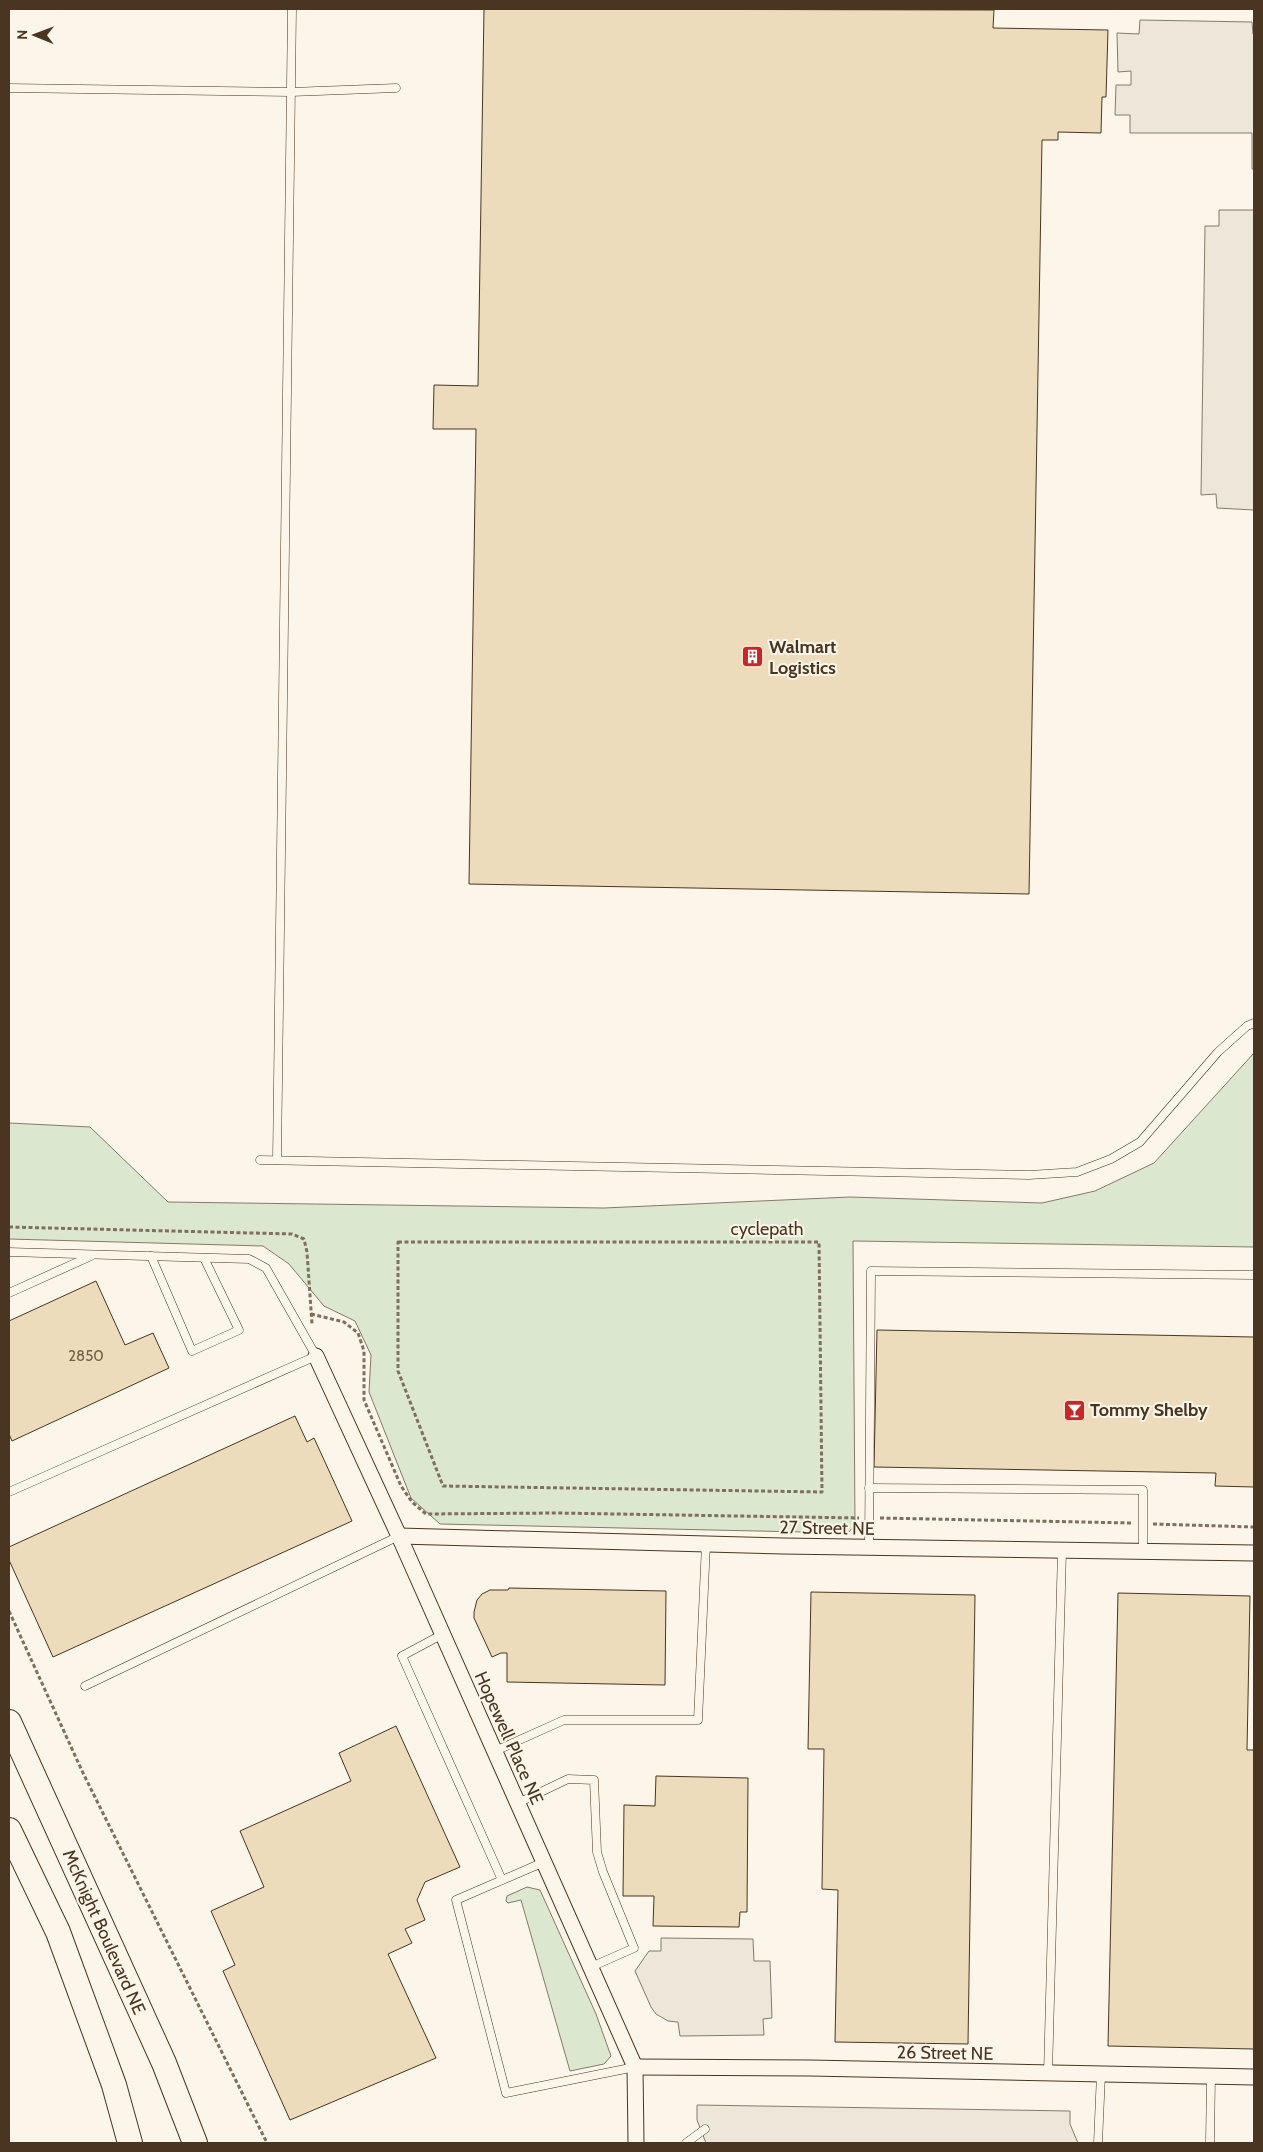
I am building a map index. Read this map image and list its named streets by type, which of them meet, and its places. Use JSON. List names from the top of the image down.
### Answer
{
  "streets": {
    "main road": ["McKnight Boulevard NE"],
    "street": ["27 Street NE", "Hopewell Place NE", "26 Street NE"],
    "path": ["cyclepath"]
  },
  "crossings": [
    ["27 Street NE", "Hopewell Place NE"],
    ["Hopewell Place NE", "26 Street NE"]
  ],
  "places": {
    "building": ["Walmart Logistics"],
    "bar": ["Tommy Shelby"]
  },
  "house_numbers": ["2850"],
  "north": "left"
}
